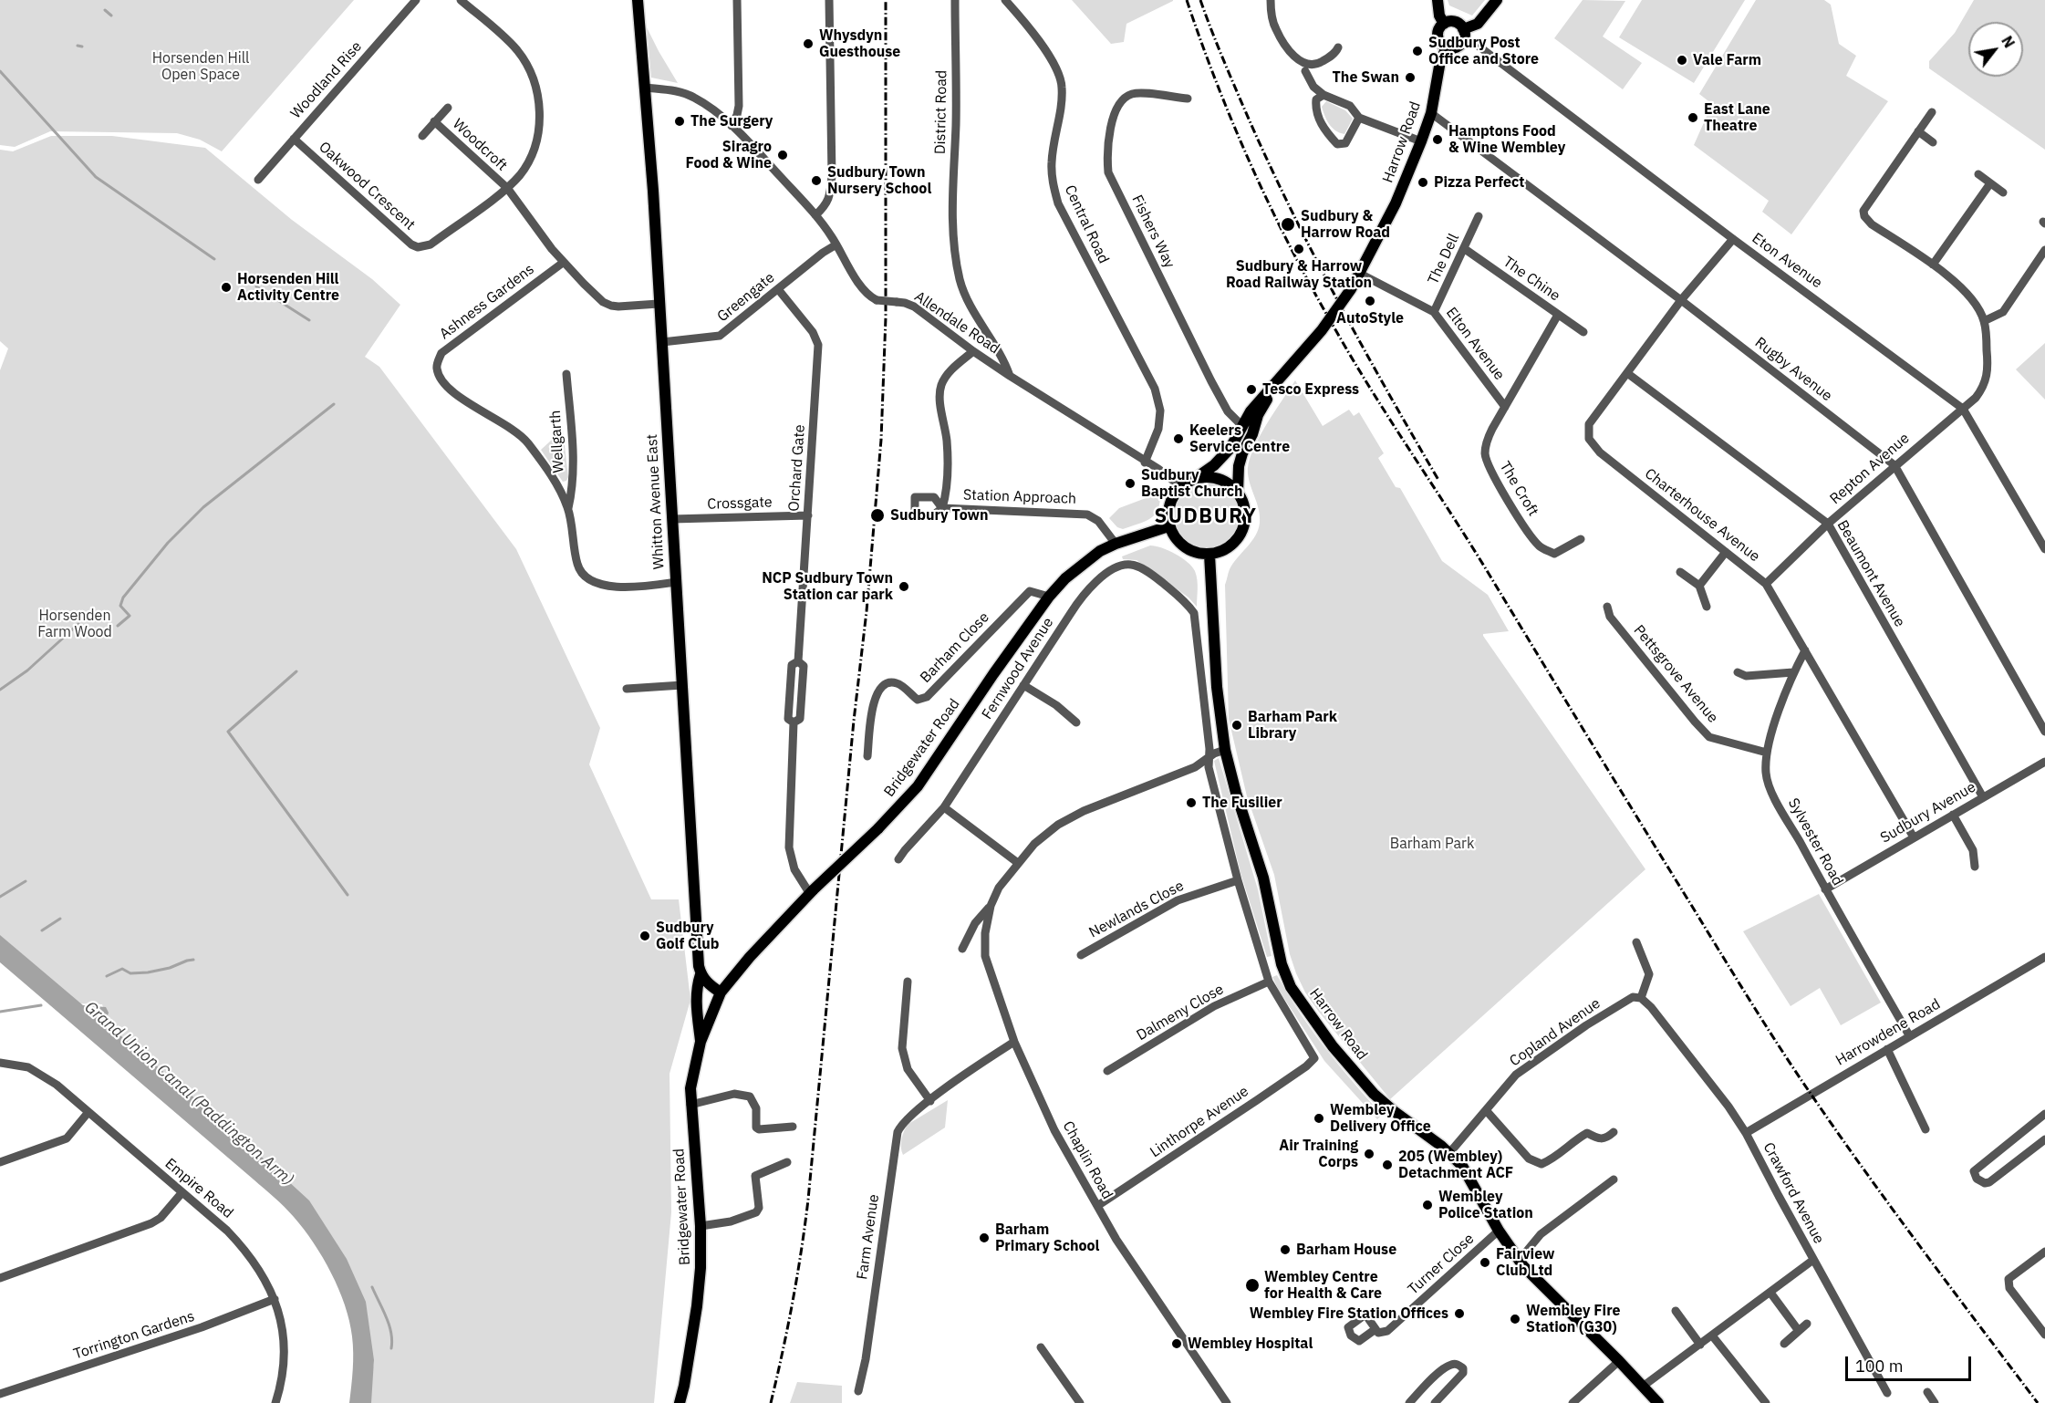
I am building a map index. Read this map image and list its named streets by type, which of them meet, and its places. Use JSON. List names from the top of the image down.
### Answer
{
  "streets": {
    "main road": ["Harrow Road", "Whitton Avenue East", "Bridgewater Road"],
    "street": [
      "Woodland Rise",
      "District Road",
      "Woodcroft",
      "Oakwood Crescent",
      "Central Road",
      "Fishers Way",
      "The Dell",
      "Eton Avenue",
      "The Chine",
      "Greengate",
      "Ashness Gardens",
      "Allendale Road",
      "Elton Avenue",
      "Rugby Avenue",
      "Wellgarth",
      "Orchard Gate",
      "Repton Avenue",
      "The Croft",
      "Station Approach",
      "Crossgate",
      "Charterhouse Avenue",
      "Beaumont Avenue",
      "Barham Close",
      "Fernwood Avenue",
      "Pettsgrove Avenue",
      "Sudbury Avenue",
      "Sylvester Road",
      "Newlands Close",
      "Dalmeny Close",
      "Copland Avenue",
      "Harrowdene Road",
      "Linthorpe Avenue",
      "Chaplin Road",
      "Empire Road",
      "Crawford Avenue",
      "Farm Avenue",
      "Turner Close",
      "Torrington Gardens"
    ]
  },
  "crossings": [
    ["Woodland Rise", "Oakwood Crescent"],
    ["District Road", "Allendale Road"],
    ["Harrow Road", "Fishers Way"],
    ["Harrow Road", "Eton Avenue"],
    ["Harrow Road", "Allendale Road"],
    ["Harrow Road", "Elton Avenue"],
    ["Harrow Road", "Rugby Avenue"],
    ["Harrow Road", "Bridgewater Road"],
    ["Harrow Road", "Copland Avenue"],
    ["Harrow Road", "Chaplin Road"],
    ["Harrow Road", "Crawford Avenue"],
    ["Harrow Road", "Turner Close"],
    ["Woodcroft", "Oakwood Crescent"],
    ["Central Road", "Allendale Road"],
    ["The Dell", "The Chine"],
    ["The Dell", "Elton Avenue"],
    ["Eton Avenue", "Repton Avenue"],
    ["Eton Avenue", "Charterhouse Avenue"],
    ["The Chine", "The Croft"],
    ["Greengate", "Allendale Road"],
    ["Greengate", "Orchard Gate"],
    ["Greengate", "Whitton Avenue East"],
    ["Ashness Gardens", "Wellgarth"],
    ["Ashness Gardens", "Whitton Avenue East"],
    ["Allendale Road", "Station Approach"],
    ["Allendale Road", "Whitton Avenue East"],
    ["Allendale Road", "Bridgewater Road"],
    ["Elton Avenue", "The Croft"],
    ["Rugby Avenue", "Repton Avenue"],
    ["Rugby Avenue", "Charterhouse Avenue"],
    ["Orchard Gate", "Crossgate"],
    ["Orchard Gate", "Bridgewater Road"],
    ["Repton Avenue", "Charterhouse Avenue"],
    ["Repton Avenue", "Beaumont Avenue"],
    ["Station Approach", "Bridgewater Road"],
    ["Whitton Avenue East", "Crossgate"],
    ["Whitton Avenue East", "Bridgewater Road"],
    ["Charterhouse Avenue", "Beaumont Avenue"],
    ["Charterhouse Avenue", "Sudbury Avenue"],
    ["Charterhouse Avenue", "Sylvester Road"],
    ["Beaumont Avenue", "Sudbury Avenue"],
    ["Barham Close", "Bridgewater Road"],
    ["Fernwood Avenue", "Chaplin Road"],
    ["Pettsgrove Avenue", "Sylvester Road"],
    ["Sudbury Avenue", "Sylvester Road"],
    ["Sylvester Road", "Harrowdene Road"],
    ["Dalmeny Close", "Linthorpe Avenue"],
    ["Copland Avenue", "Crawford Avenue"],
    ["Harrowdene Road", "Crawford Avenue"],
    ["Linthorpe Avenue", "Chaplin Road"],
    ["Chaplin Road", "Farm Avenue"],
    ["Empire Road", "Torrington Gardens"]
  ],
  "districts": ["SUDBURY"],
  "water": ["Grand Union Canal (Paddington Arm)"],
  "parks": ["Horsenden Hill Open Space", "Horsenden Farm Wood", "Barham Park"],
  "places": [
    "Whysdyn Guesthouse",
    "Sudbury Post Office and Store",
    "Vale Farm",
    "The Swan",
    "East Lane Theatre",
    "The Surgery",
    "Hamptons Food & Wine Wembley",
    "Siragro Food & Wine",
    "Sudbury Town Nursery School",
    "Pizza Perfect",
    "Sudbury & Harrow Road",
    "Sudbury & Harrow Road Railway Station",
    "Horsenden Hill Activity Centre",
    "AutoStyle",
    "Tesco Express",
    "Keelers Service Centre",
    "Sudbury Baptist Church",
    "Sudbury Town",
    "NCP Sudbury Town Station car park",
    "Barham Park Library",
    "The Fusilier",
    "Sudbury Golf Club",
    "Wembley Delivery Office",
    "Air Training Corps",
    "205 (Wembley) Detachment ACF",
    "Wembley Police Station",
    "Barham Primary School",
    "Barham House",
    "Fairview Club Ltd",
    "Wembley Centre for Health & Care",
    "Wembley Fire Station Offices",
    "Wembley Fire Station (G30)",
    "Wembley Hospital"
  ],
  "scale_bar": "100 m",
  "north": "top right"
}
